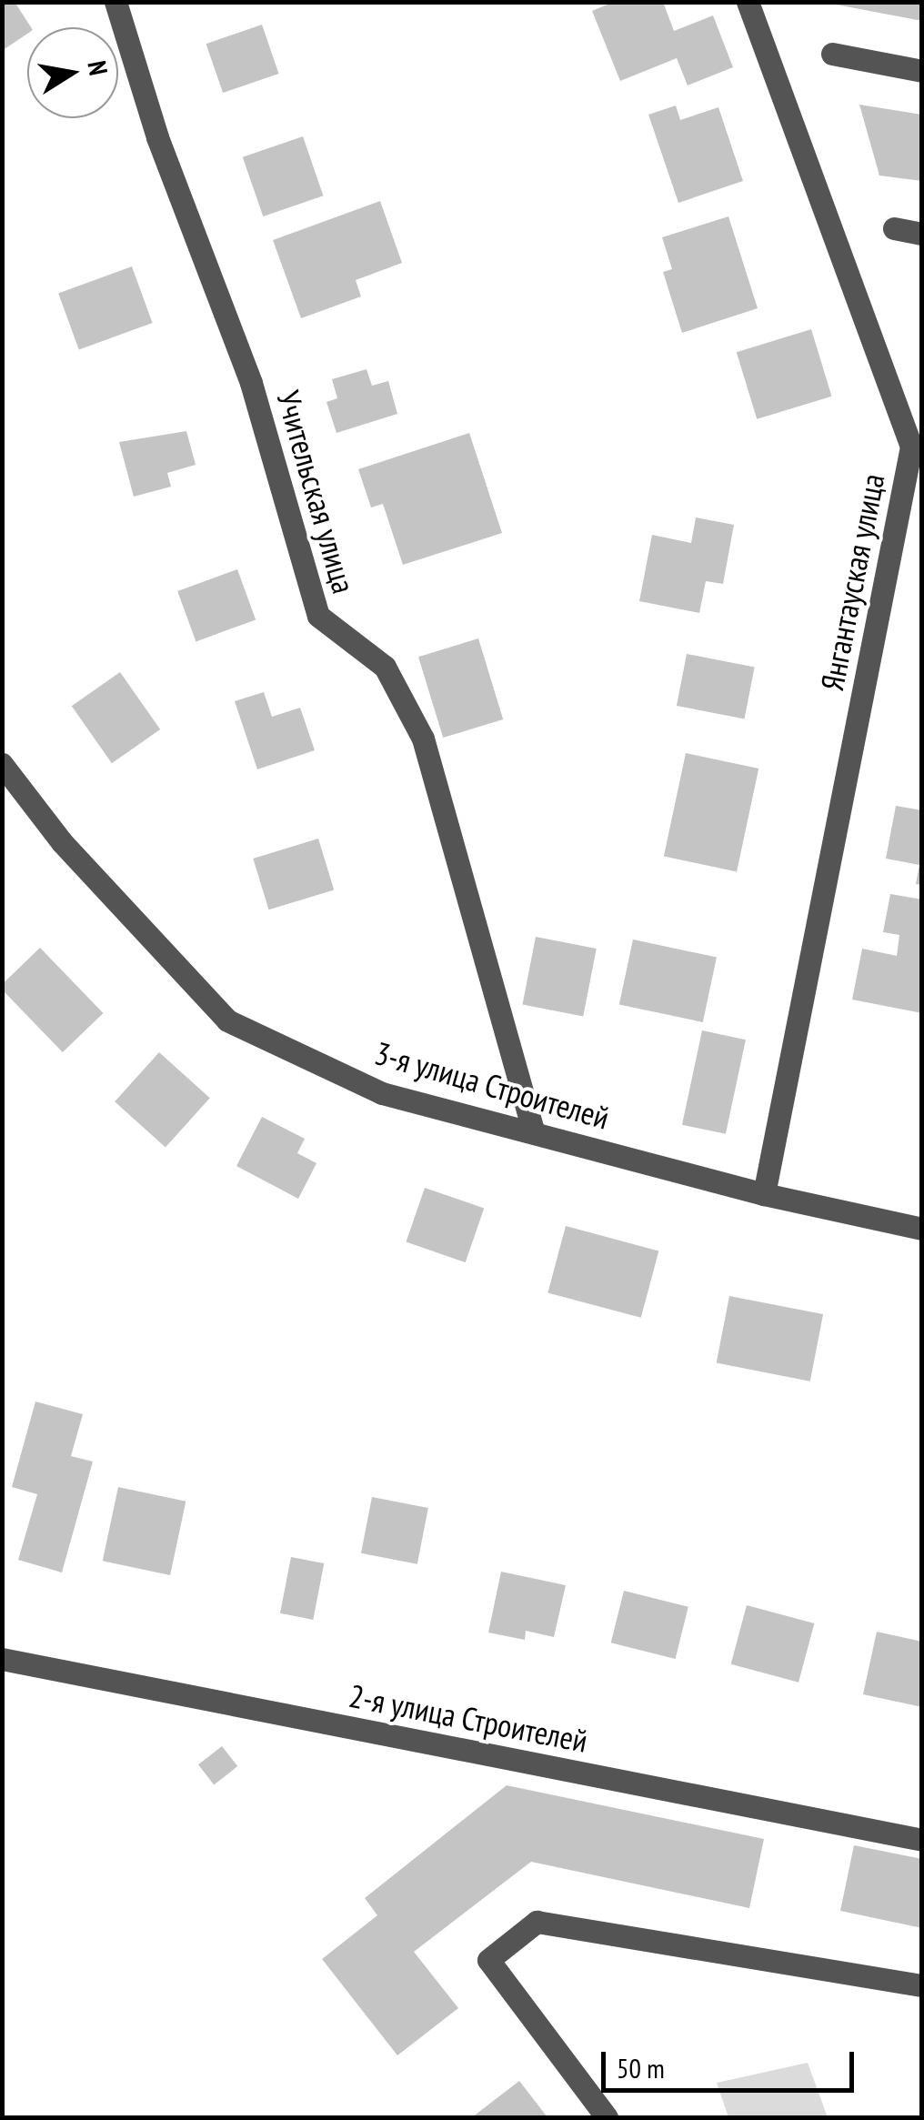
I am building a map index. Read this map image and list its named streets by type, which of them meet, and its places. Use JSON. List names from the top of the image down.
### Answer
{
  "streets": {
    "street": [
      "Учительская улица",
      "Янгантауская улица",
      "3-я улица Строителей",
      "2-я улица Строителей"
    ]
  },
  "crossings": [
    ["Учительская улица", "3-я улица Строителей"],
    ["Янгантауская улица", "3-я улица Строителей"]
  ],
  "scale_bar": "50 m",
  "north": "right"
}
